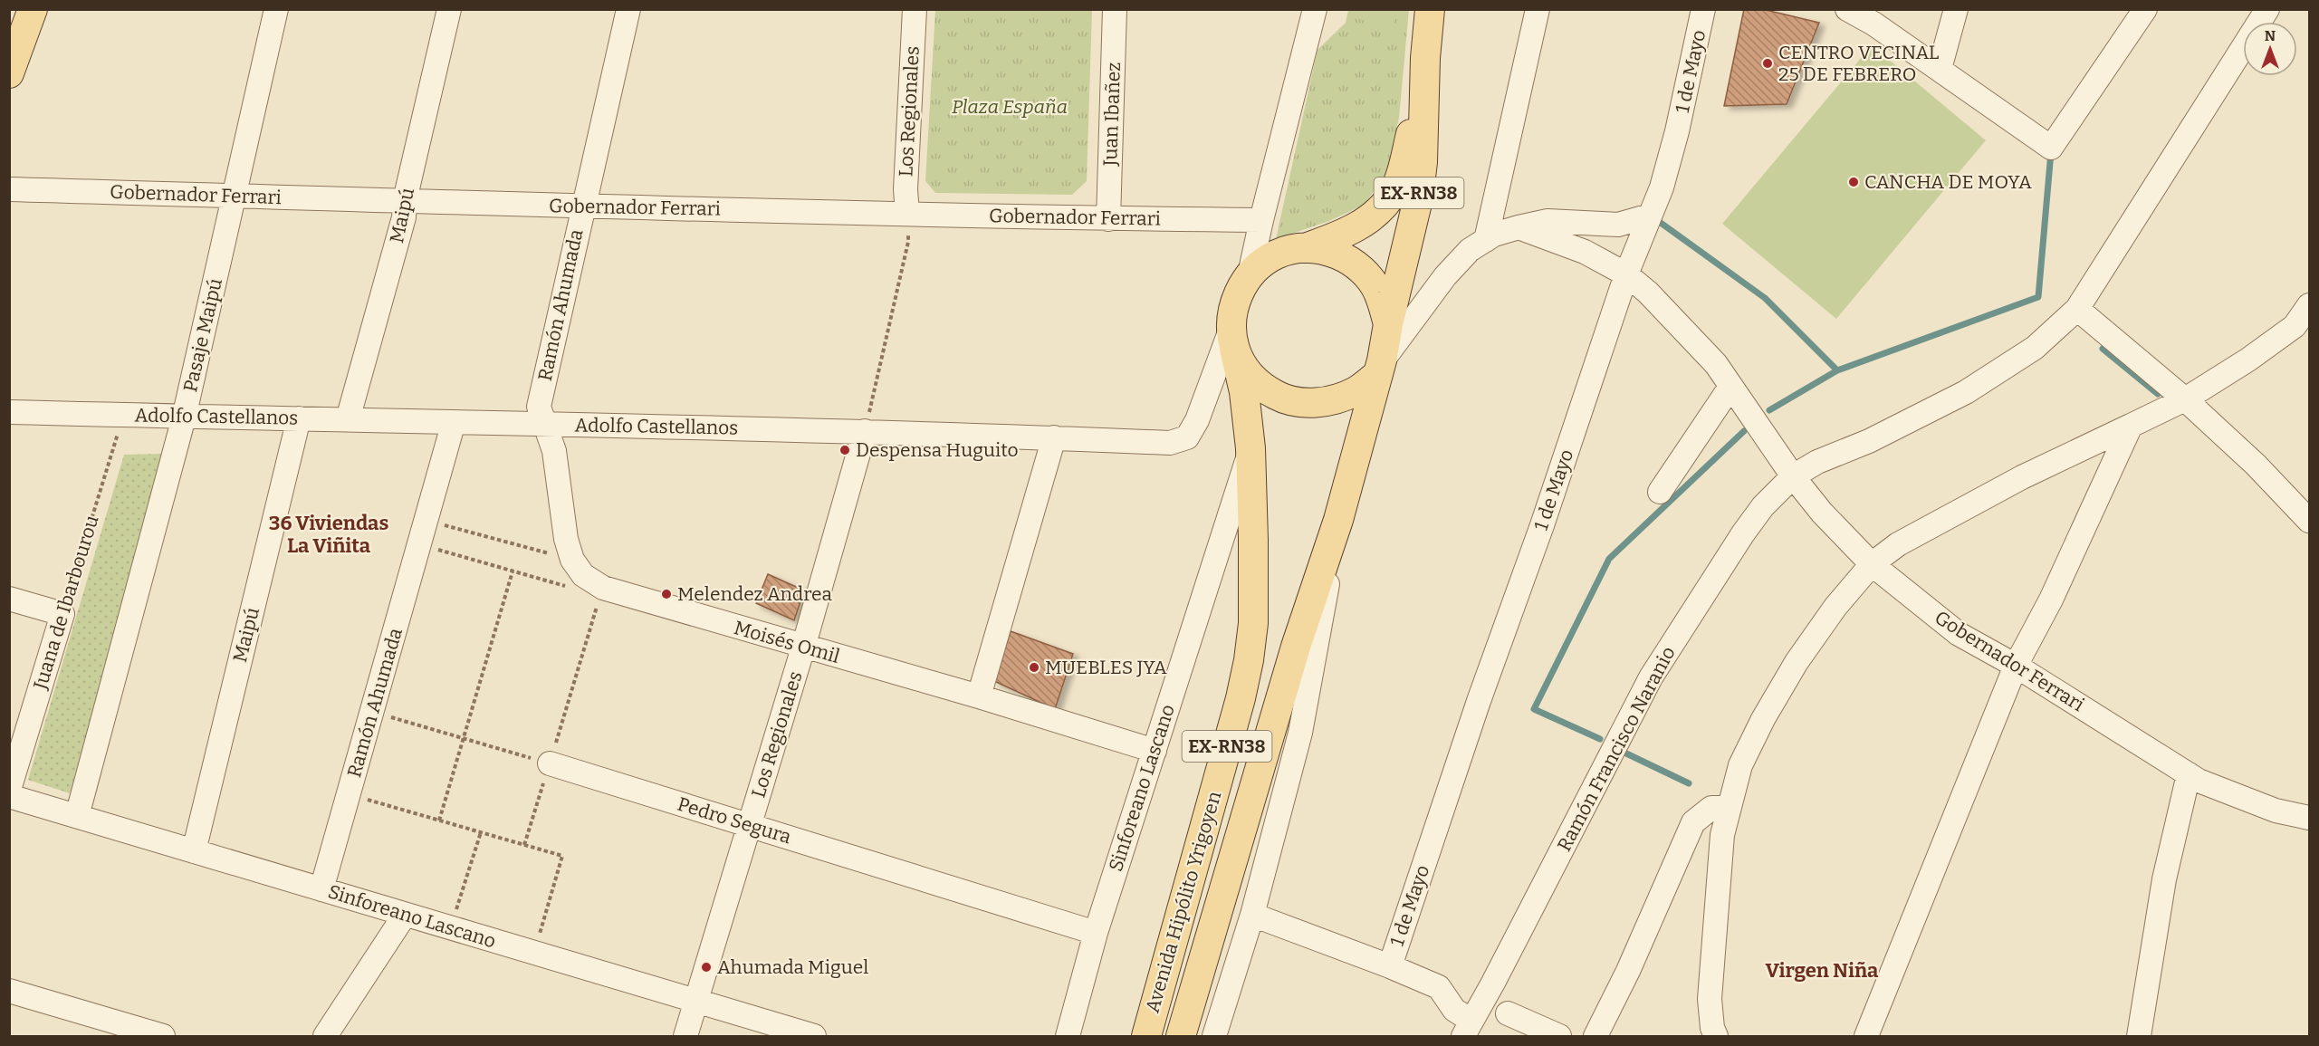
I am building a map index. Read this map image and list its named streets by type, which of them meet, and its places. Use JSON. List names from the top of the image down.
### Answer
{
  "streets": {
    "main road": ["EX-RN38", "Avenida Hipólito Yrigoyen"],
    "street": [
      "1 de Mayo",
      "Los Regionales",
      "Juan Ibañez",
      "Gobernador Ferrari",
      "Maipú",
      "Ramón Ahumada",
      "Pasaje Maipú",
      "Adolfo Castellanos",
      "Juana de Ibarbourou",
      "Moisés Omil",
      "Ramón Francisco Naranio",
      "Sinforeano Lascano",
      "Pedro Segura"
    ]
  },
  "crossings": [
    ["1 de Mayo", "Gobernador Ferrari"],
    ["Los Regionales", "Gobernador Ferrari"],
    ["Los Regionales", "Adolfo Castellanos"],
    ["Los Regionales", "Moisés Omil"],
    ["Los Regionales", "Sinforeano Lascano"],
    ["Los Regionales", "Pedro Segura"],
    ["Juan Ibañez", "Gobernador Ferrari"],
    ["EX-RN38", "Adolfo Castellanos"],
    ["EX-RN38", "Avenida Hipólito Yrigoyen"],
    ["Gobernador Ferrari", "Maipú"],
    ["Gobernador Ferrari", "Ramón Ahumada"],
    ["Gobernador Ferrari", "Pasaje Maipú"],
    ["Gobernador Ferrari", "Ramón Francisco Naranio"],
    ["Maipú", "Adolfo Castellanos"],
    ["Maipú", "Sinforeano Lascano"],
    ["Ramón Ahumada", "Adolfo Castellanos"],
    ["Ramón Ahumada", "Moisés Omil"],
    ["Ramón Ahumada", "Sinforeano Lascano"],
    ["Pasaje Maipú", "Adolfo Castellanos"],
    ["Pasaje Maipú", "Sinforeano Lascano"],
    ["Adolfo Castellanos", "Juana de Ibarbourou"],
    ["Adolfo Castellanos", "Avenida Hipólito Yrigoyen"],
    ["Moisés Omil", "Sinforeano Lascano"],
    ["Sinforeano Lascano", "Pedro Segura"],
    ["Sinforeano Lascano", "Avenida Hipólito Yrigoyen"]
  ],
  "districts": ["36 Viviendas La Viñita", "Virgen Niña"],
  "parks": ["Plaza España"],
  "places": [
    "CENTRO VECINAL 25 DE FEBRERO",
    "CANCHA DE MOYA",
    "Despensa Huguito",
    "Melendez Andrea",
    "MUEBLES JYA",
    "Ahumada Miguel"
  ],
  "north": "top"
}
